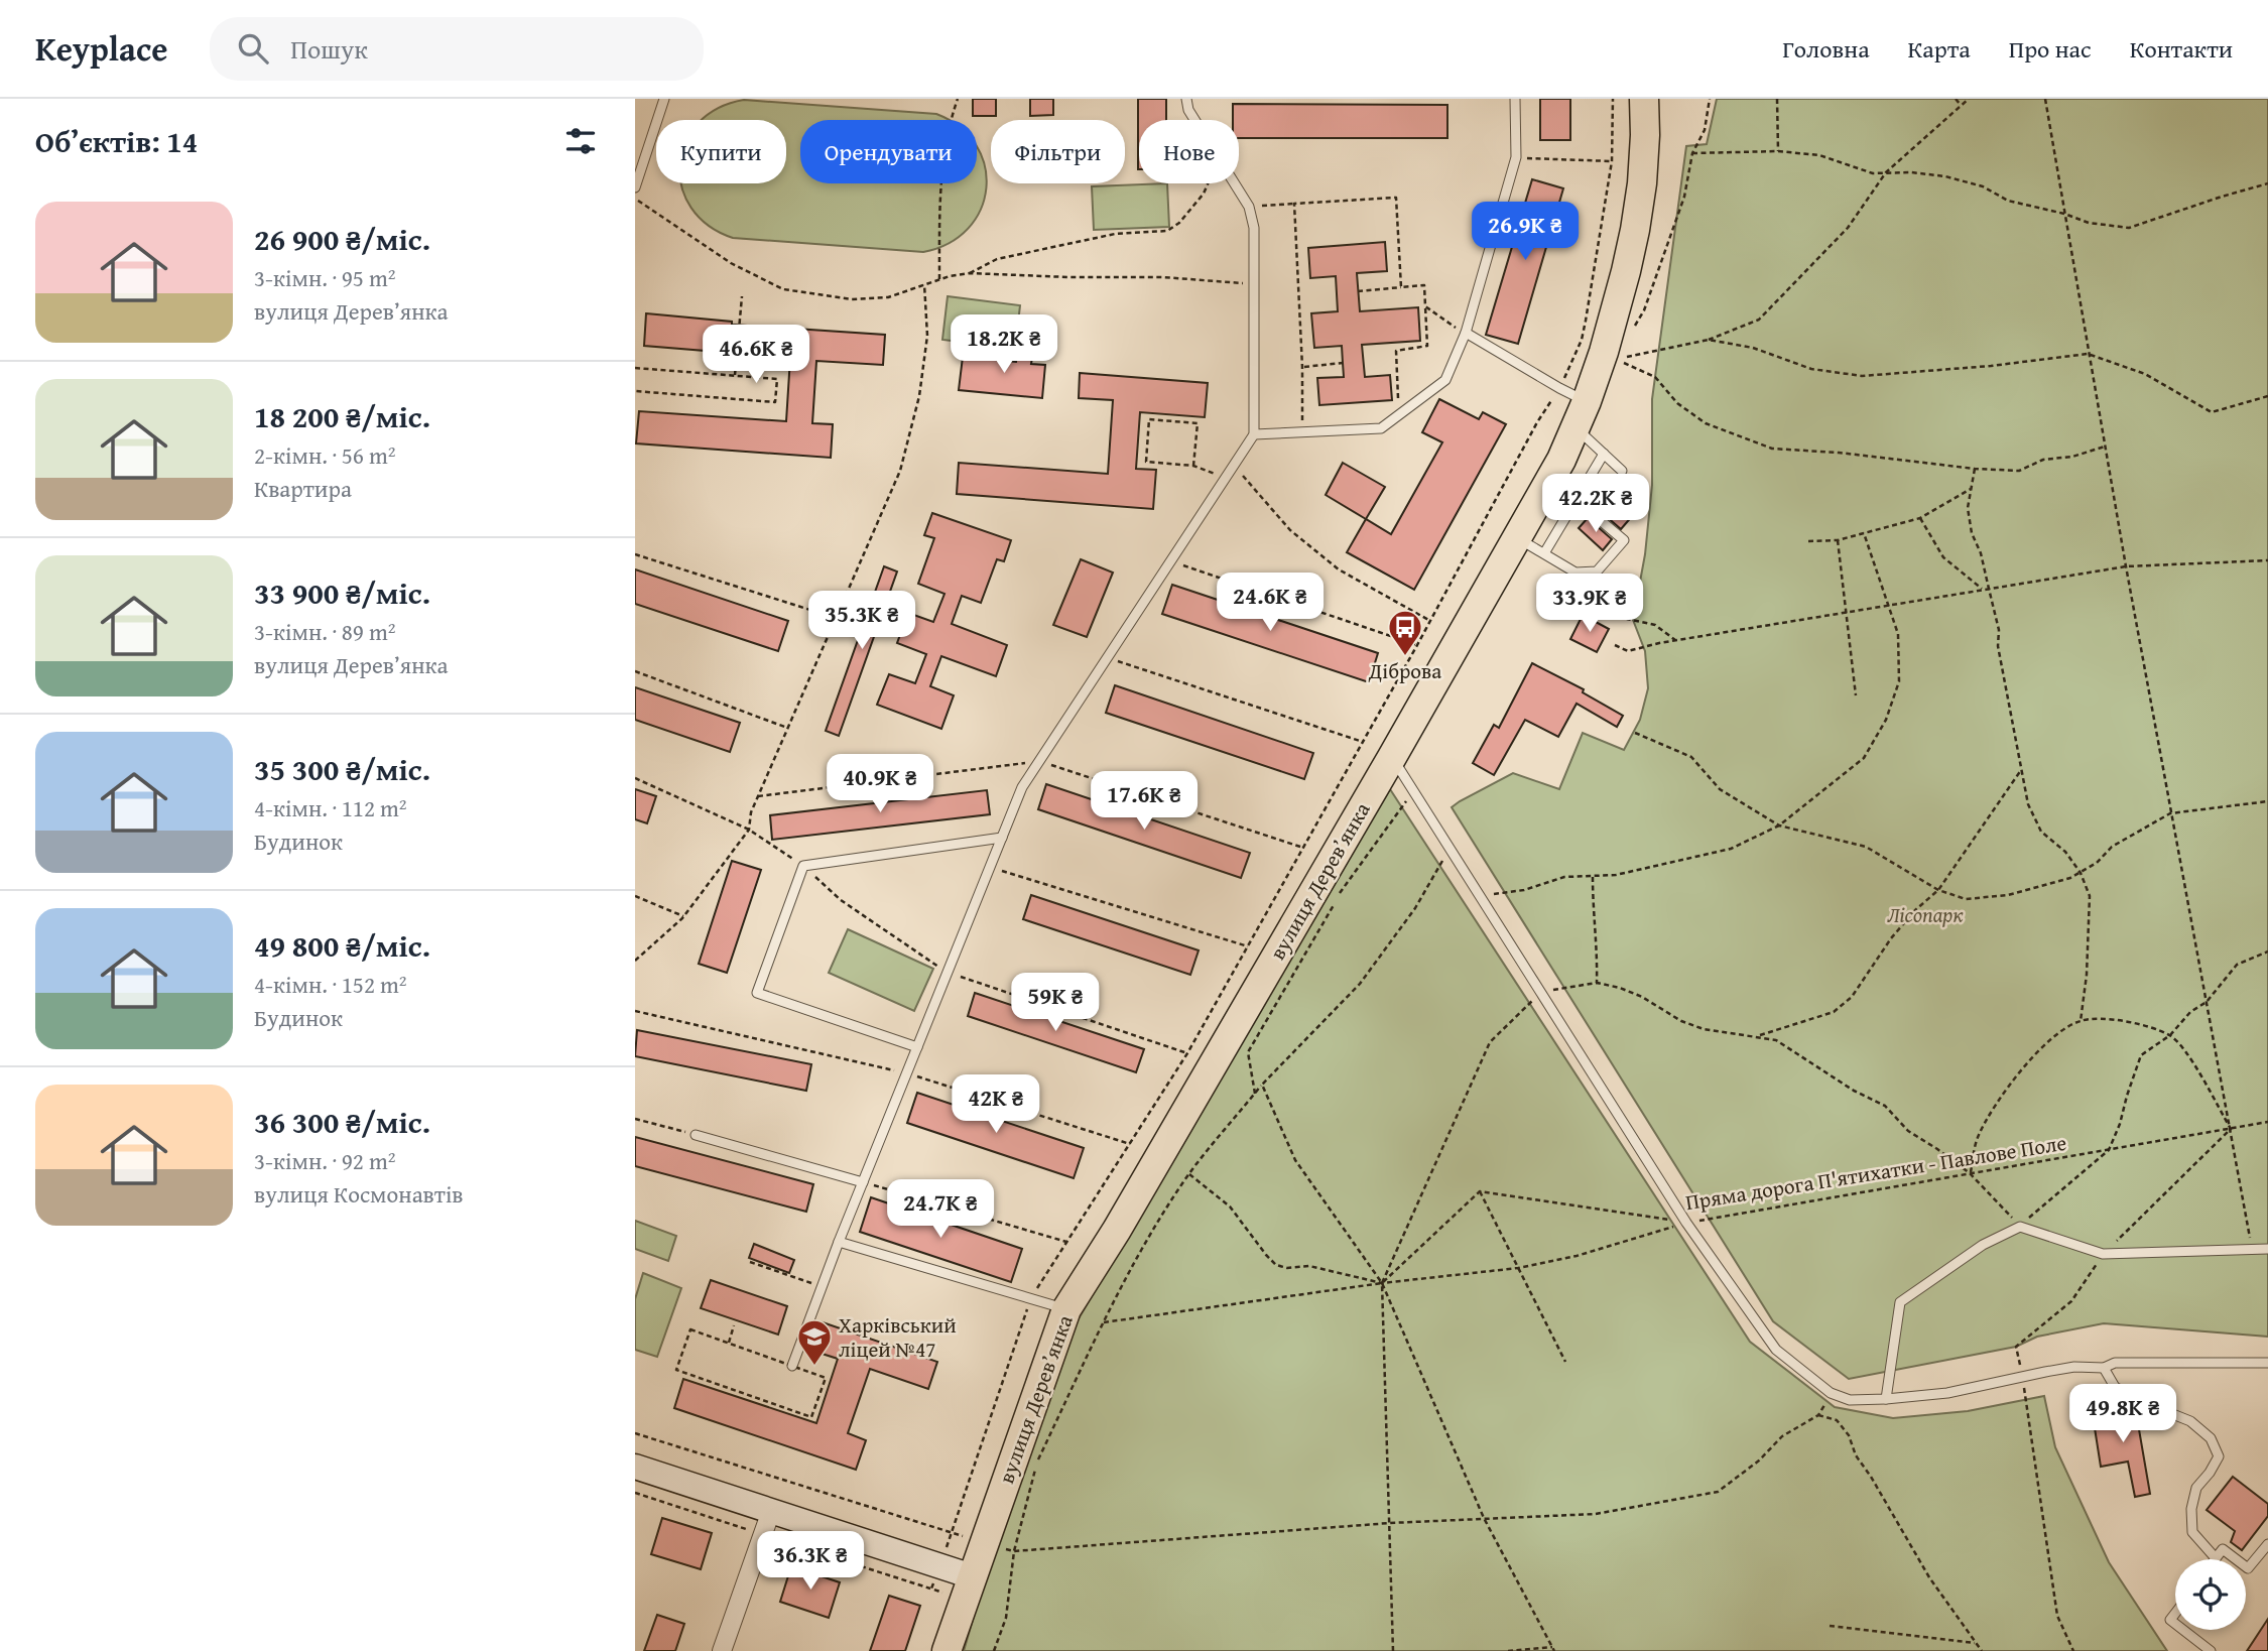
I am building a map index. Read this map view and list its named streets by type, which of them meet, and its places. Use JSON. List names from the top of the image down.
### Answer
{
  "streets": {
    "main road": ["вулиця Дерев’янка"],
    "path": ["Пряма дорога П'ятихатки - Павлове Поле"]
  },
  "parks": ["Лісопарк"],
  "places": {
    "bus stop": ["Діброва"],
    "school or university": ["Харківський ліцей №47"]
  },
  "page": {
    "header": "Keyplace",
    "search": "Пошук",
    "nav": [
      "Головна",
      "Карта",
      "Про нас",
      "Контакти"
    ],
    "heading": "Об’єктів: 14",
    "chip": [
      "Купити",
      "Орендувати",
      "Фільтри",
      "Нове"
    ],
    "list": [
      {
        "name": "26 900 ₴/міс.",
        "note": "3-кімн. · 95 m² · вулиця Дерев’янка"
      },
      {
        "name": "18 200 ₴/міс.",
        "note": "2-кімн. · 56 m² · Квартира"
      },
      {
        "name": "33 900 ₴/міс.",
        "note": "3-кімн. · 89 m² · вулиця Дерев’янка"
      },
      {
        "name": "35 300 ₴/міс.",
        "note": "4-кімн. · 112 m² · Будинок"
      },
      {
        "name": "49 800 ₴/міс.",
        "note": "4-кімн. · 152 m² · Будинок"
      },
      {
        "name": "36 300 ₴/міс.",
        "note": "3-кімн. · 92 m² · вулиця Космонавтів"
      }
    ],
    "price": [
      "26.9K ₴",
      "18.2K ₴",
      "46.6K ₴",
      "42.2K ₴",
      "24.6K ₴",
      "33.9K ₴",
      "35.3K ₴",
      "40.9K ₴",
      "17.6K ₴",
      "59K ₴",
      "42K ₴",
      "24.7K ₴",
      "49.8K ₴",
      "36.3K ₴"
    ]
  }
}
